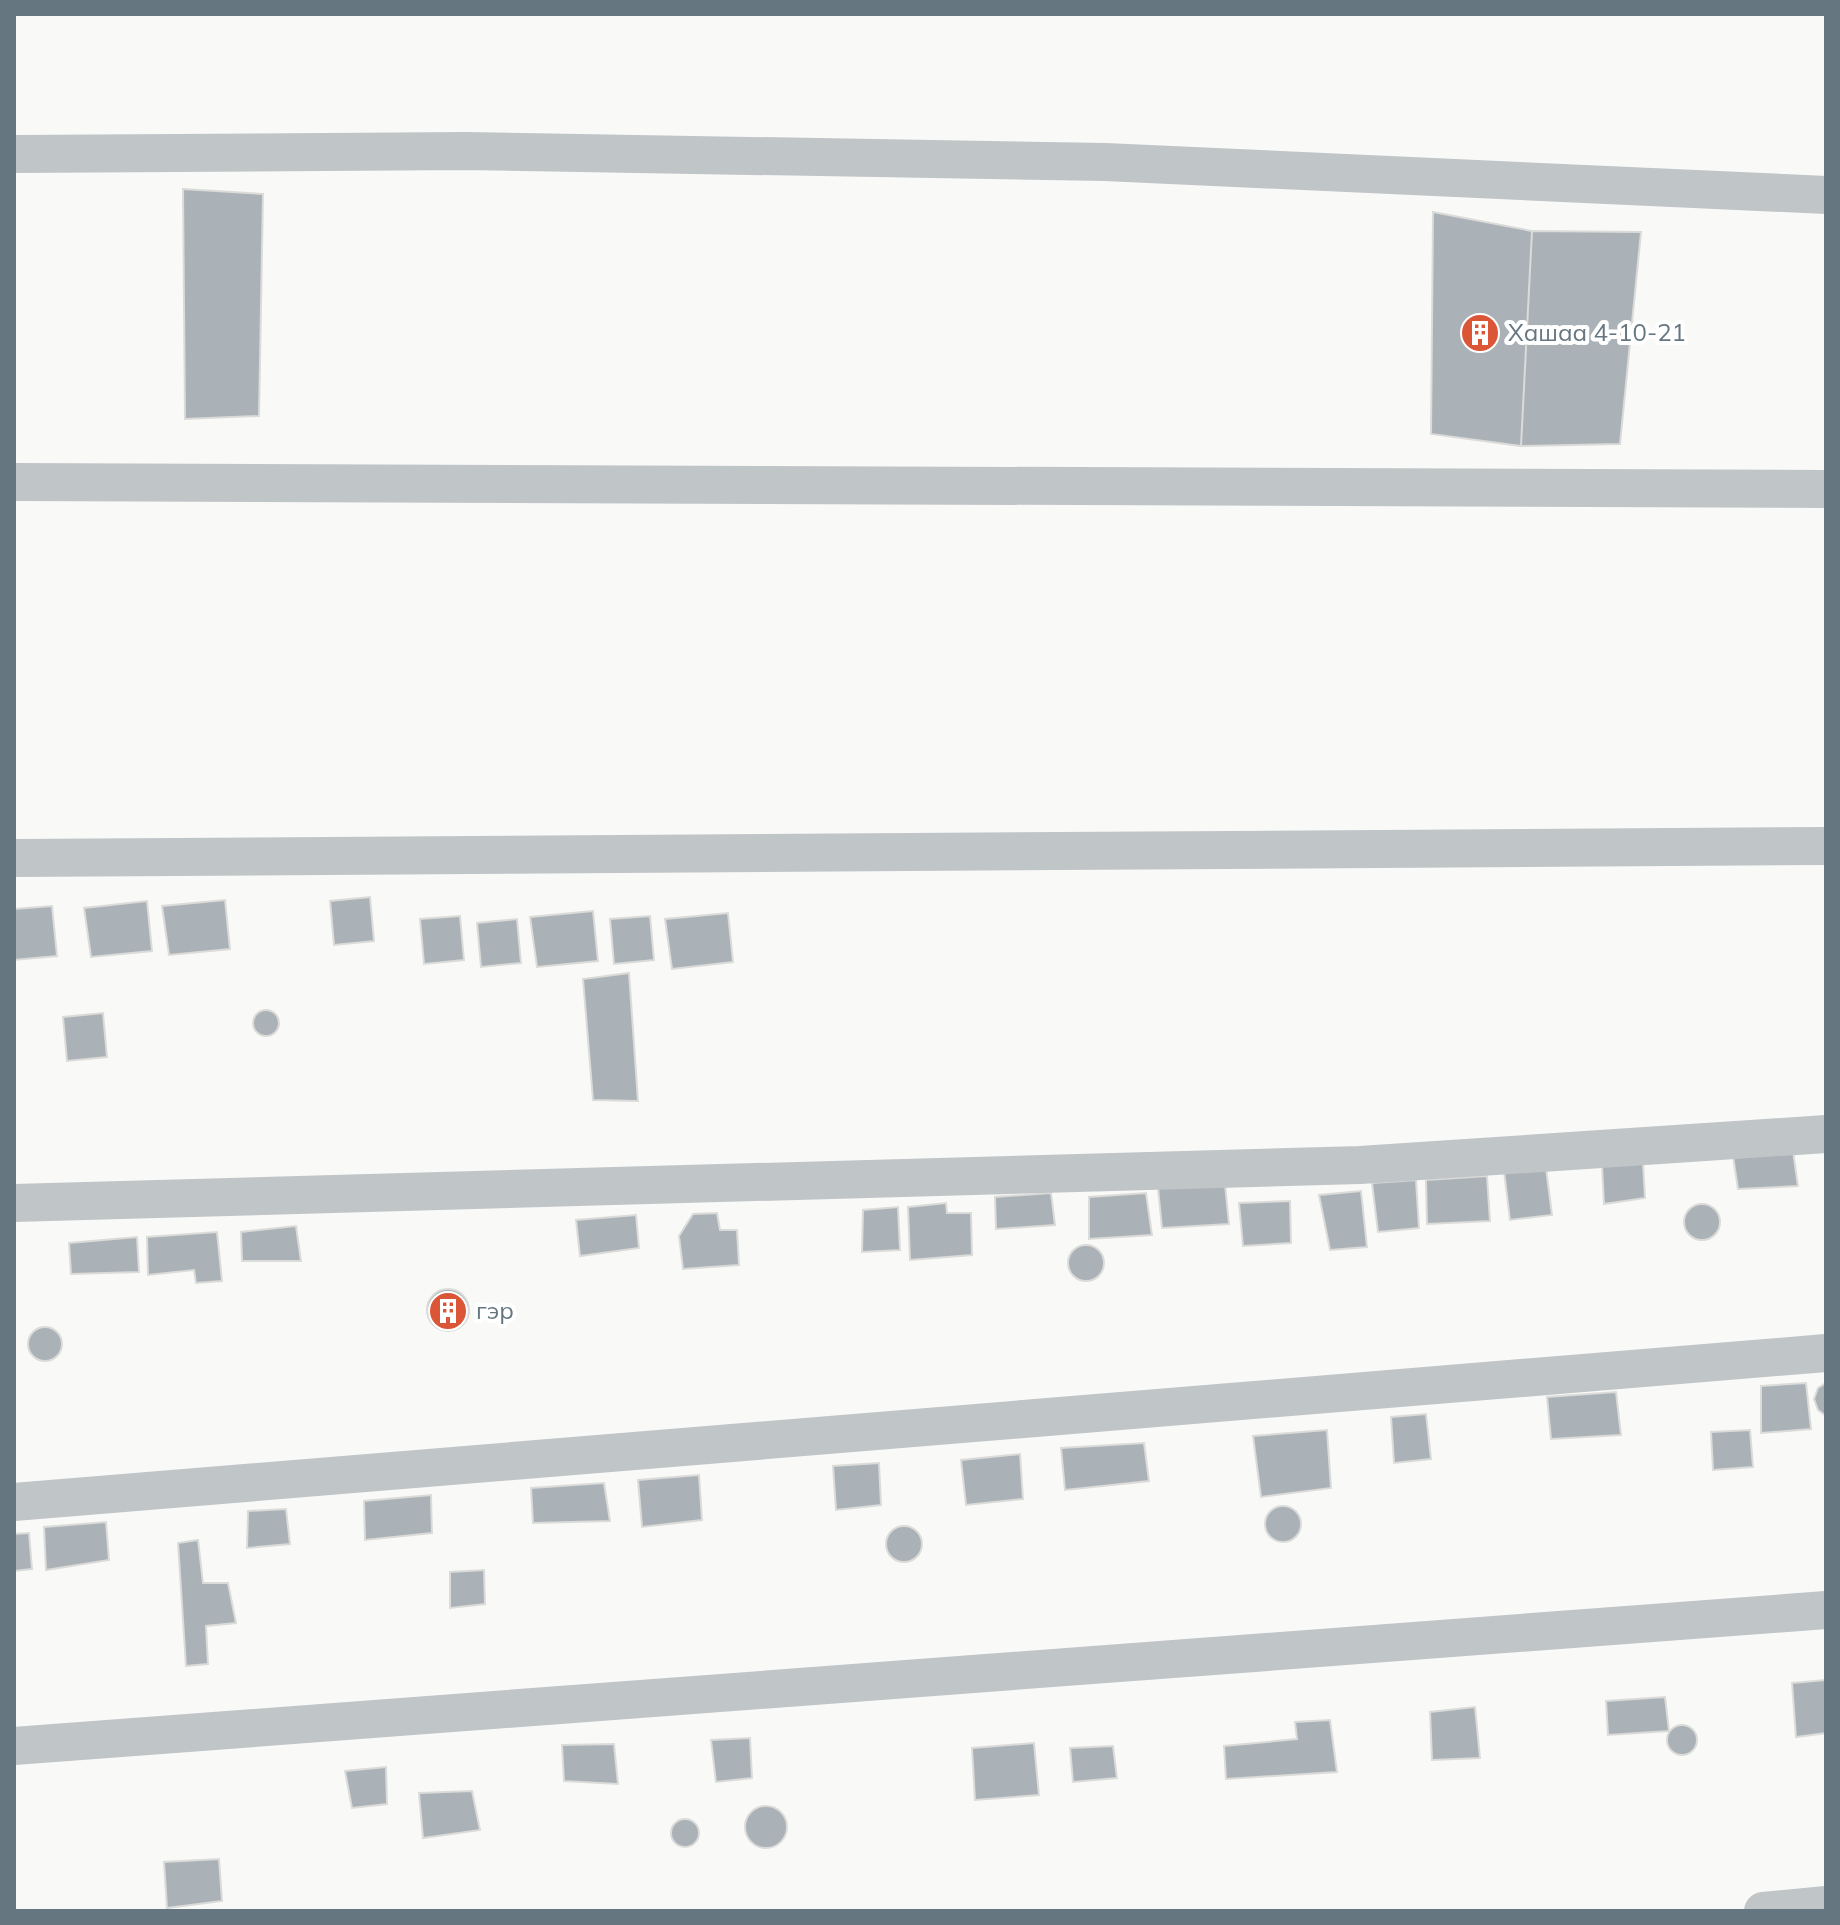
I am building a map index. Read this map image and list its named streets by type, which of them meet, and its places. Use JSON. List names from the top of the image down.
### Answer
{
  "places": {
    "building": ["Хашаа 4-10-21", "гэр"]
  }
}
